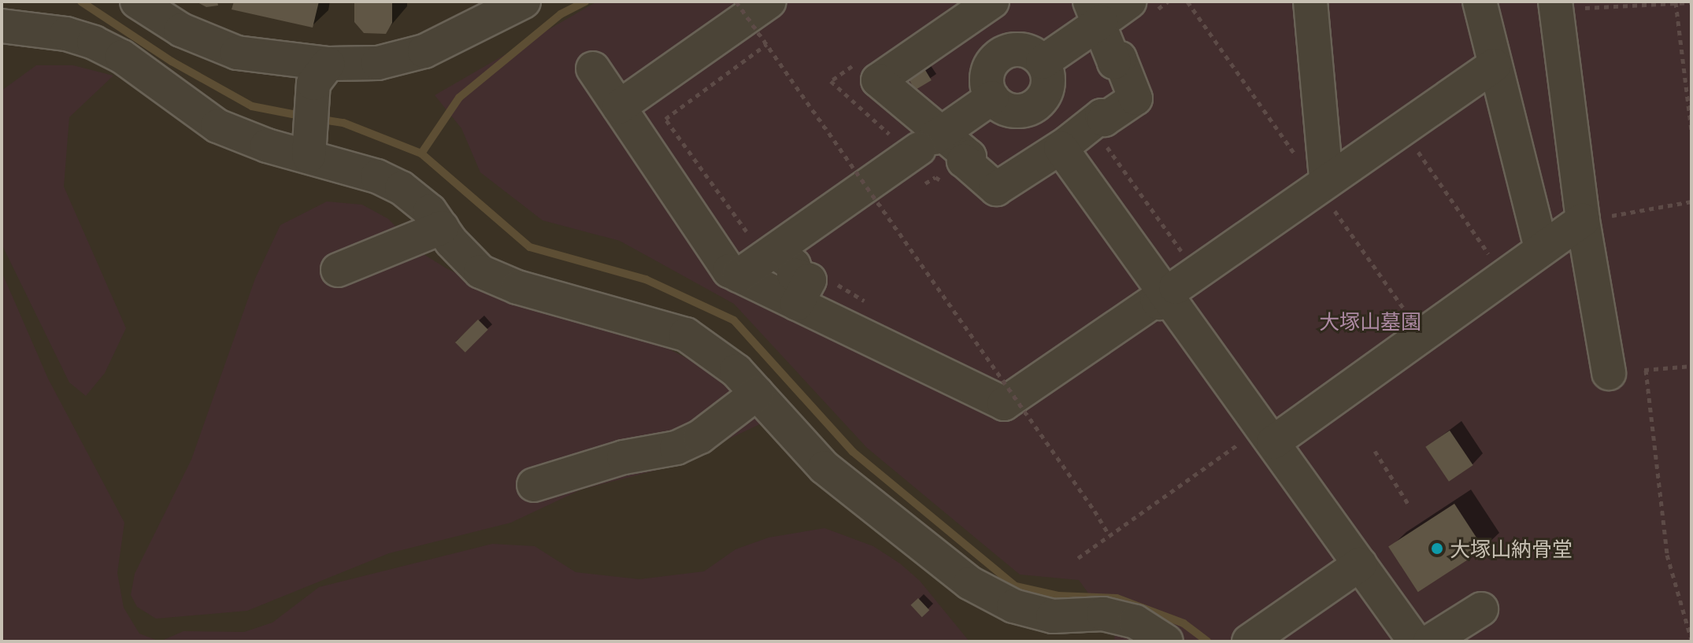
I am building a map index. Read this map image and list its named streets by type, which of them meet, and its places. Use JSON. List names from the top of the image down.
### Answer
{
  "parks": ["大塚山墓園"],
  "places": ["大塚山納骨堂"]
}
